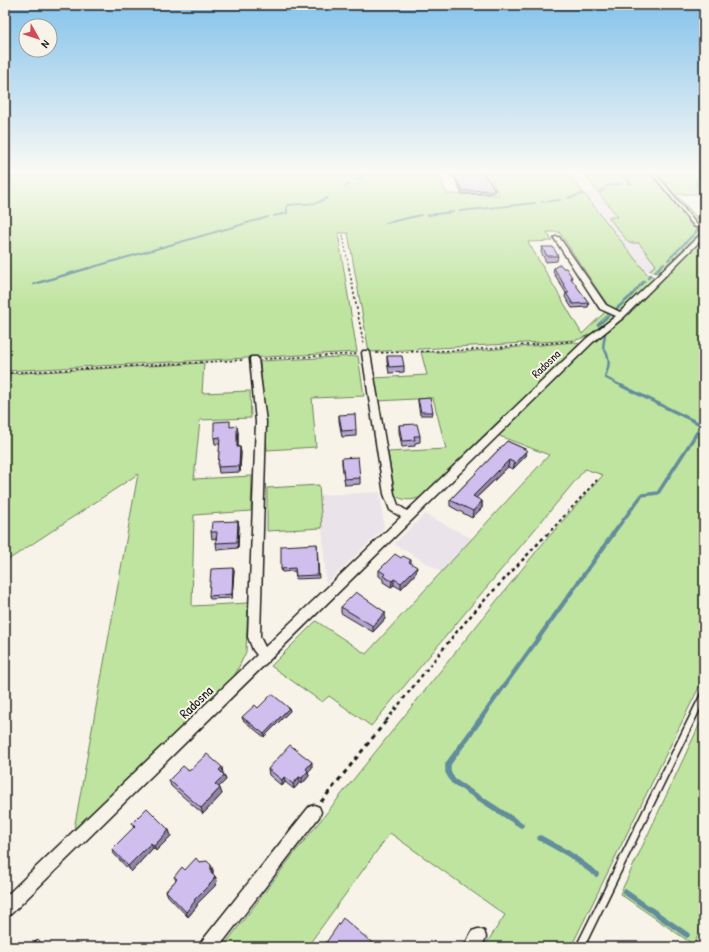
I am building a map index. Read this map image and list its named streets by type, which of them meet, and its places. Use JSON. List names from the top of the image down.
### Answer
{
  "streets": {
    "street": ["Radosna"]
  },
  "north": "bottom right"
}
